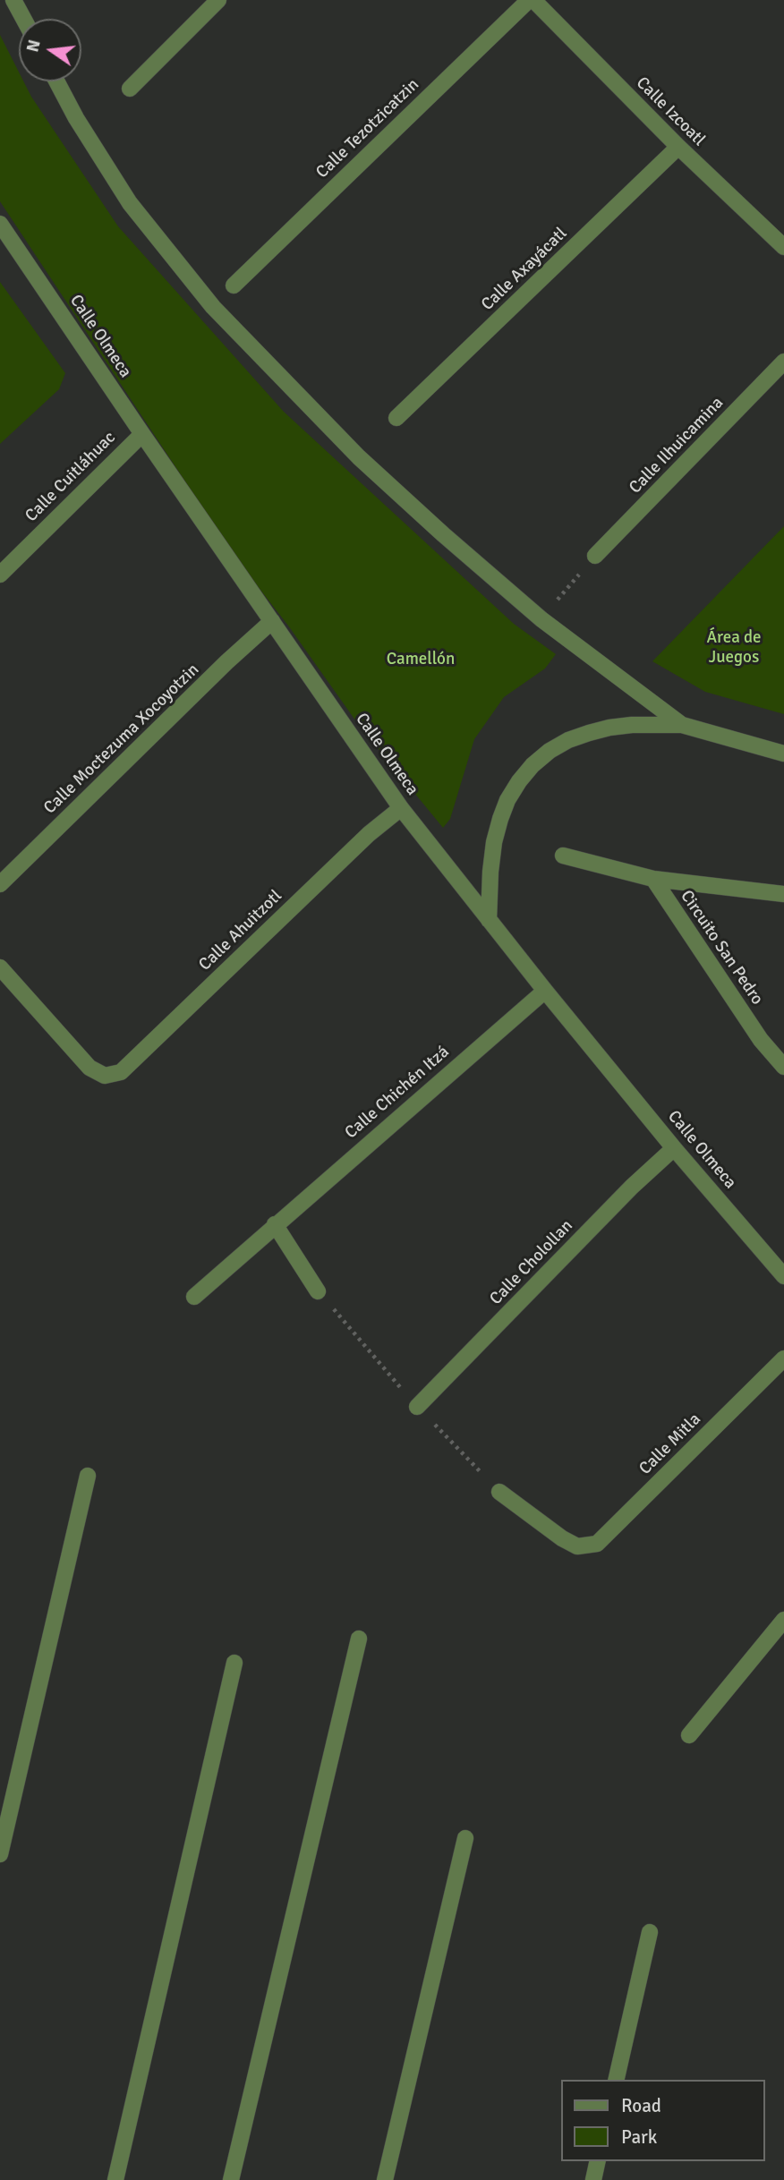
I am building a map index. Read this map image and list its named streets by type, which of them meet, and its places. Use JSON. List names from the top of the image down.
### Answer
{
  "streets": {
    "street": [
      "Calle Izcoatl",
      "Calle Tezotzicatzin",
      "Calle Axayácatl",
      "Calle Olmeca",
      "Calle Ilhuicamina",
      "Calle Cuitláhuac",
      "Calle Moctezuma Xocoyotzin",
      "Calle Ahuitzotl",
      "Circuito San Pedro",
      "Calle Chichén Itzá",
      "Calle Cholollan",
      "Calle Mitla"
    ]
  },
  "crossings": [
    ["Calle Izcoatl", "Calle Tezotzicatzin"],
    ["Calle Izcoatl", "Calle Axayácatl"],
    ["Calle Olmeca", "Calle Cuitláhuac"],
    ["Calle Olmeca", "Calle Moctezuma Xocoyotzin"],
    ["Calle Olmeca", "Calle Ahuitzotl"],
    ["Calle Olmeca", "Calle Chichén Itzá"],
    ["Calle Olmeca", "Calle Cholollan"]
  ],
  "parks": ["Área de Juegos", "Camellón"],
  "legend": ["Road", "Park"],
  "north": "left"
}
